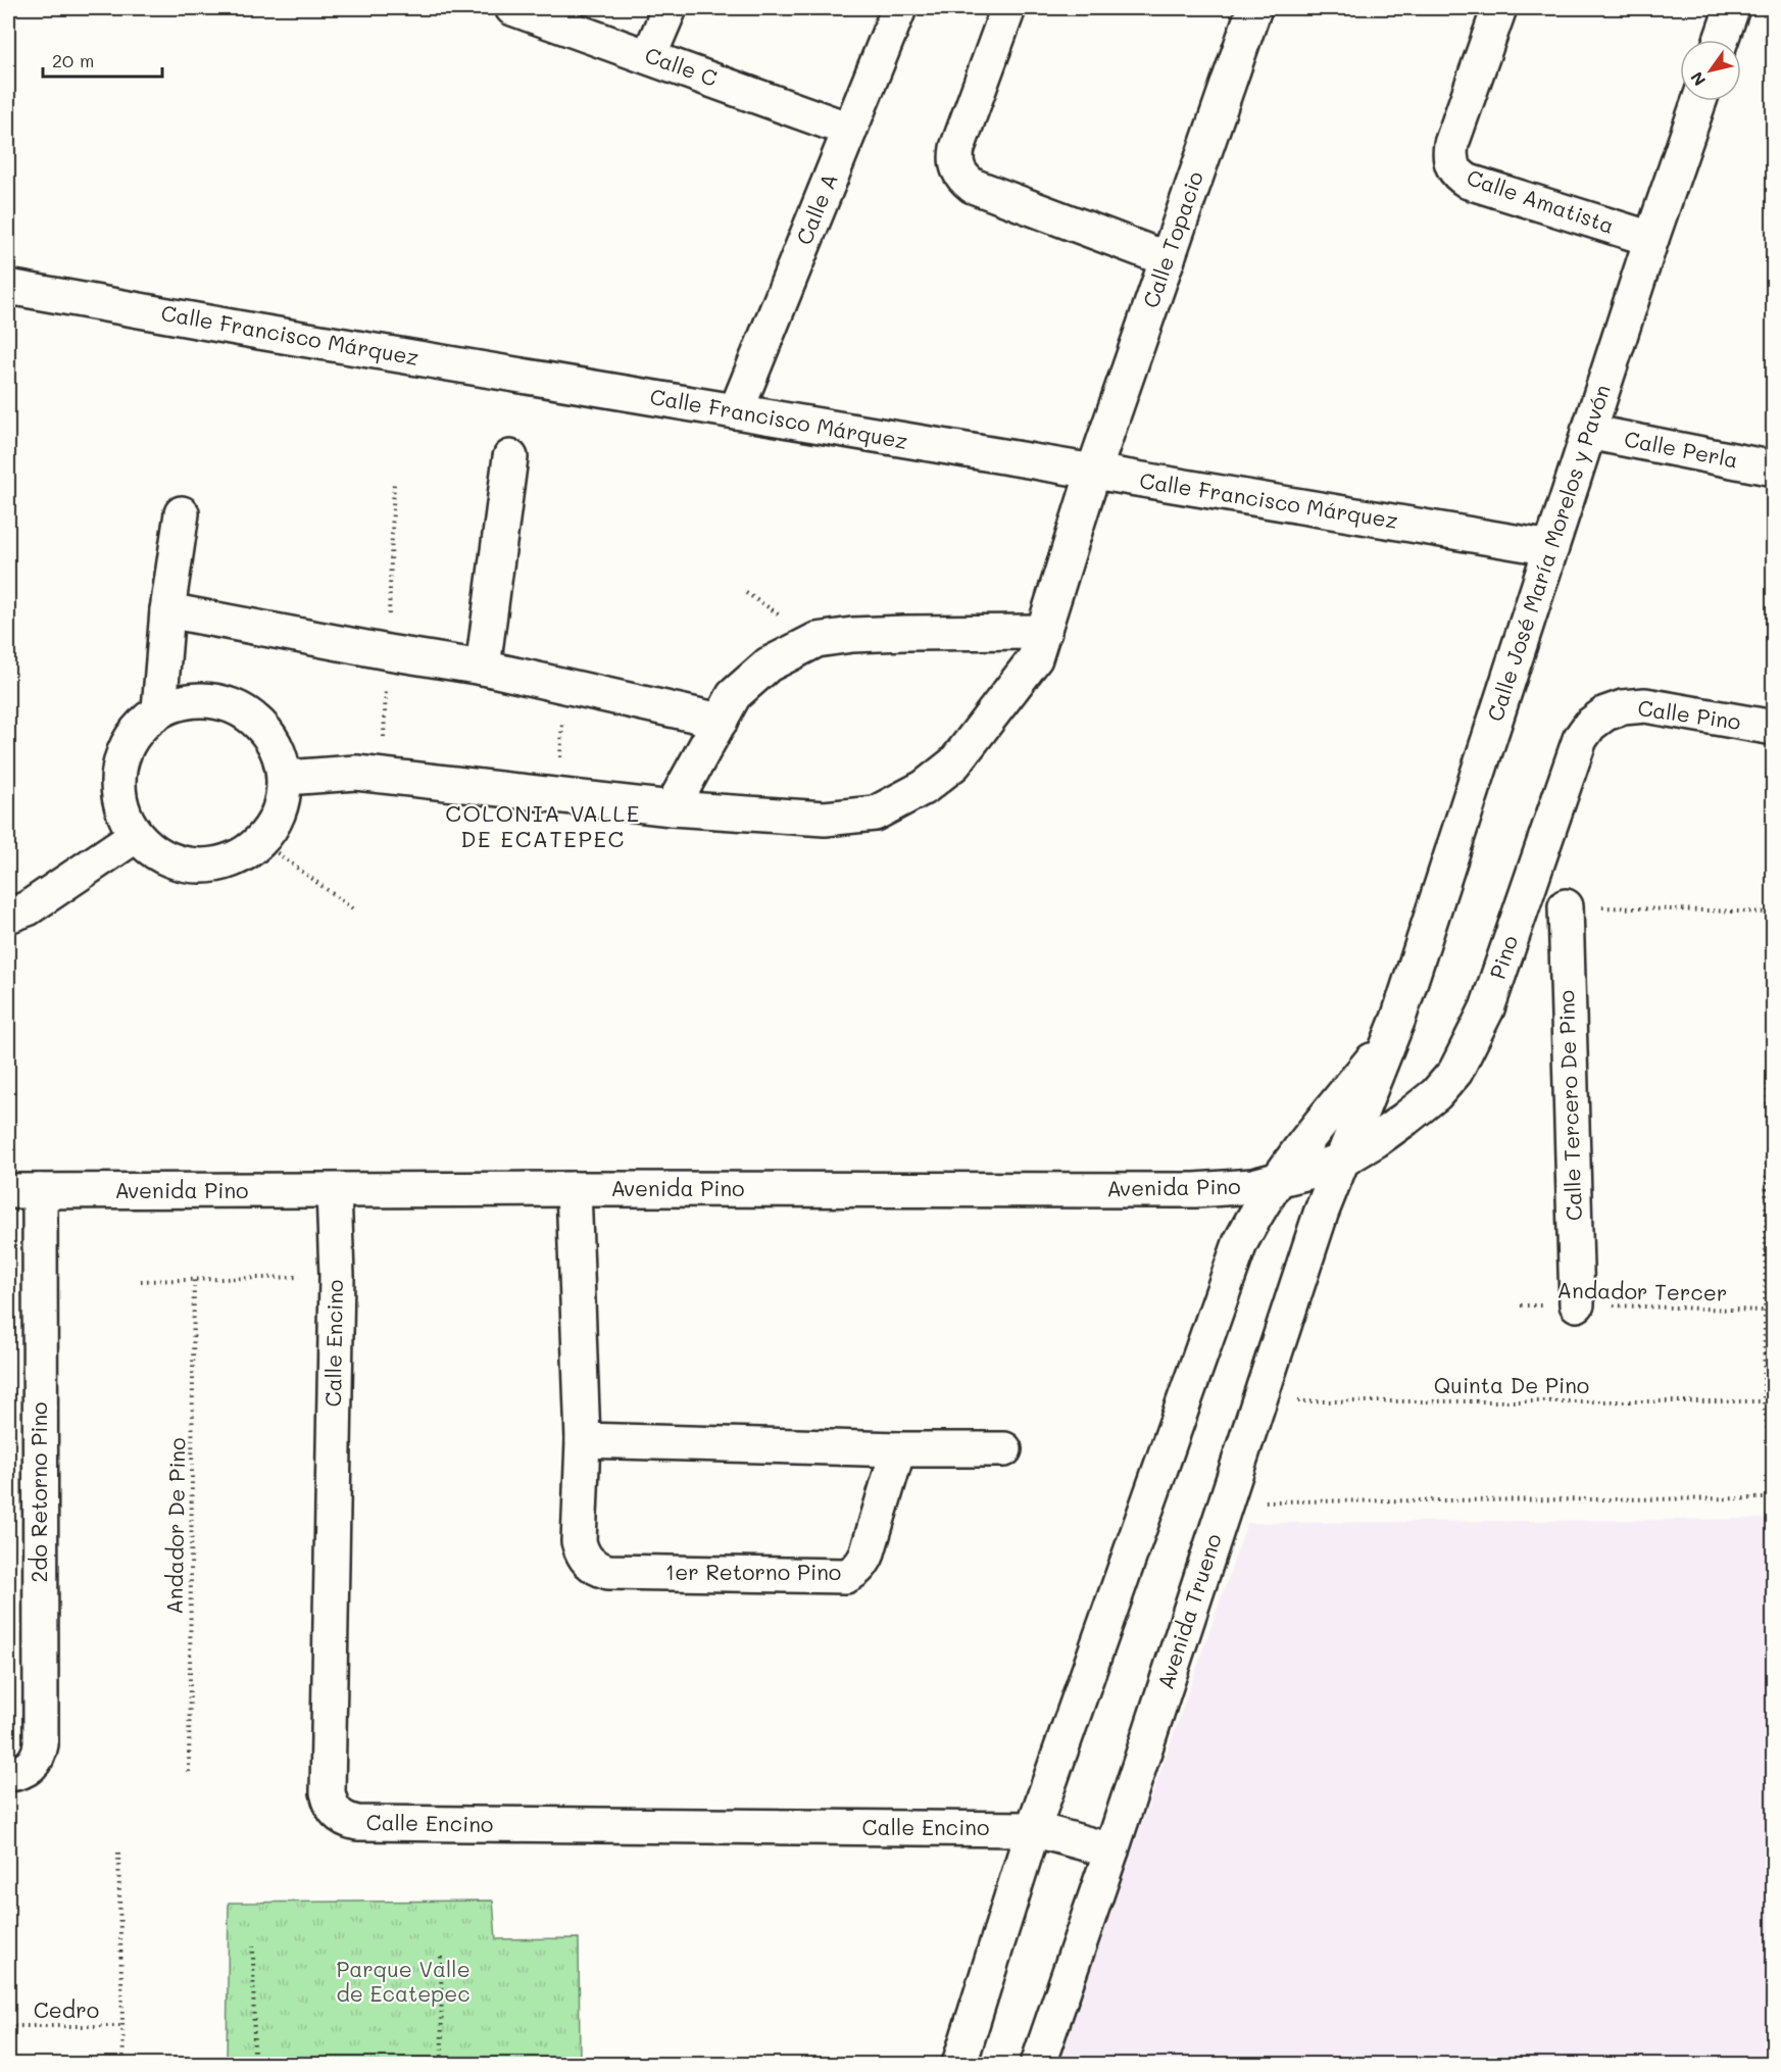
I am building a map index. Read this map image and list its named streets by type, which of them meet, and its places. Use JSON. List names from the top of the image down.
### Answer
{
  "streets": {
    "street": [
      "Calle C",
      "Calle Amatista",
      "Calle A",
      "Calle Topacio",
      "Calle Francisco Márquez",
      "Calle Perla",
      "Calle José María Morelos y Pavón",
      "Calle Pino",
      "Pino",
      "Calle Tercero De Pino",
      "Avenida Pino",
      "Calle Encino",
      "2do Retorno Pino",
      "1er Retorno Pino",
      "Avenida Trueno"
    ],
    "path": [
      "Andador Tercer",
      "Quinta De Pino",
      "Andador De Pino",
      "Cedro"
    ]
  },
  "crossings": [
    ["Calle C", "Calle A"],
    ["Calle Amatista", "Calle José María Morelos y Pavón"],
    ["Calle A", "Calle Francisco Márquez"],
    ["Calle Topacio", "Calle Francisco Márquez"],
    ["Calle Francisco Márquez", "Calle José María Morelos y Pavón"],
    ["Calle Perla", "Calle José María Morelos y Pavón"],
    ["Calle José María Morelos y Pavón", "Pino"],
    ["Calle José María Morelos y Pavón", "Avenida Pino"],
    ["Calle José María Morelos y Pavón", "Avenida Trueno"],
    ["Calle Pino", "Pino"],
    ["Pino", "Avenida Pino"],
    ["Pino", "Avenida Trueno"],
    ["Calle Tercero De Pino", "Andador Tercer"],
    ["Avenida Pino", "Calle Encino"],
    ["Avenida Pino", "2do Retorno Pino"],
    ["Avenida Pino", "1er Retorno Pino"],
    ["Avenida Pino", "Avenida Trueno"],
    ["Calle Encino", "Avenida Trueno"],
    ["Quinta De Pino", "Avenida Trueno"]
  ],
  "districts": ["COLONIA VALLE DE ECATEPEC"],
  "parks": ["Parque Valle de Ecatepec"],
  "scale_bar": "20 m",
  "north": "bottom left"
}
